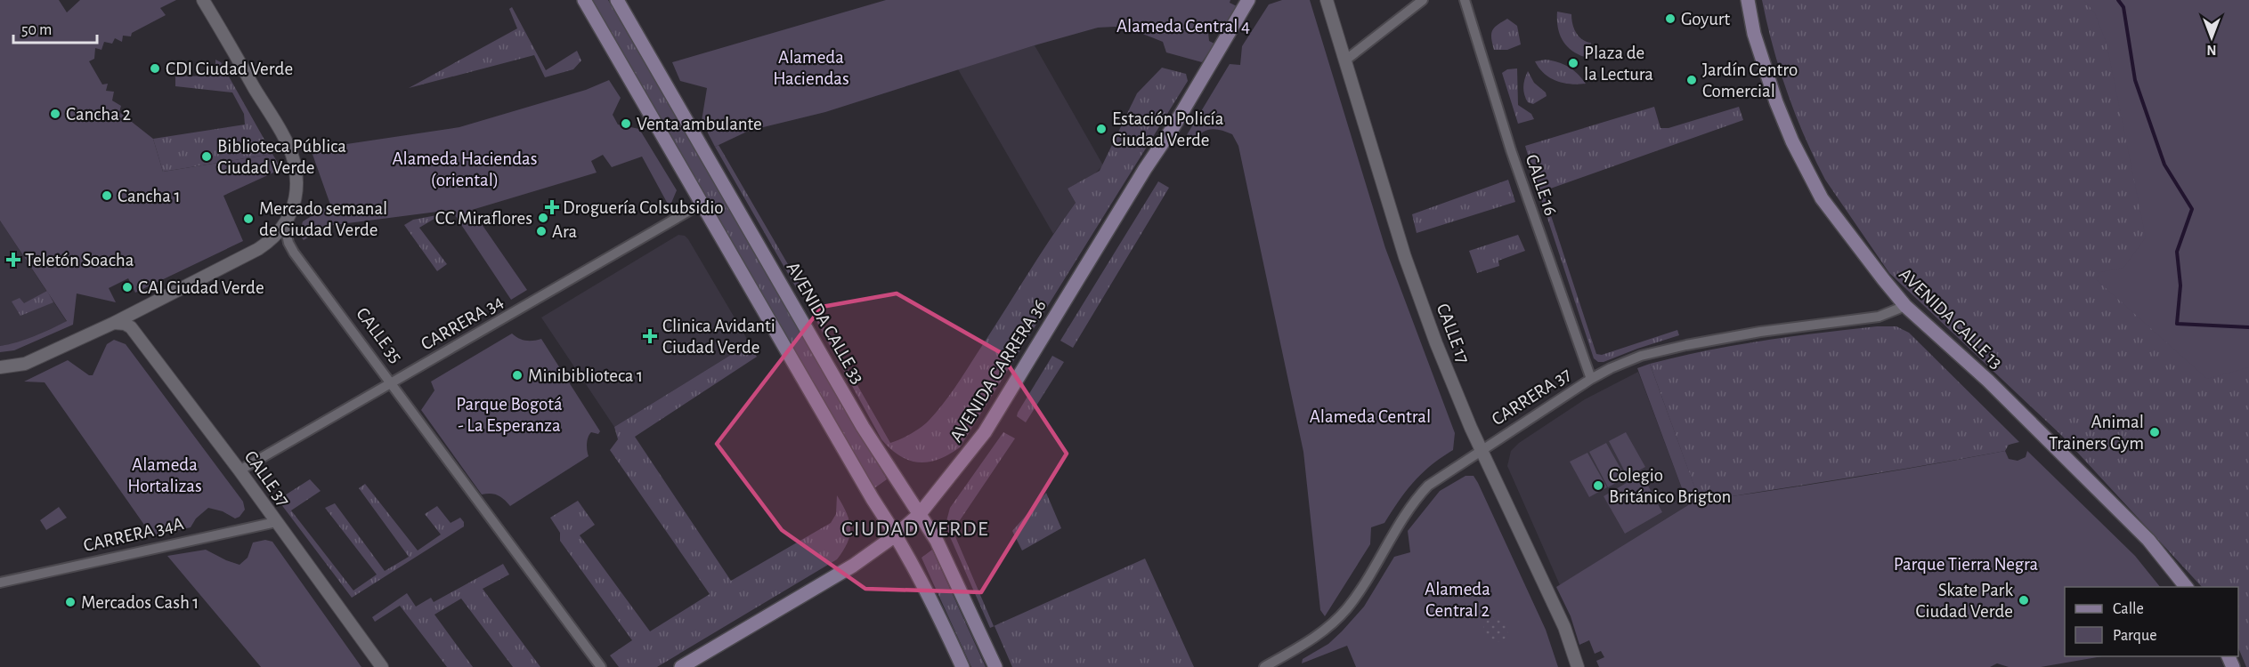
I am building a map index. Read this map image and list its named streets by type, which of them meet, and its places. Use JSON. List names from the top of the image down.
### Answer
{
  "streets": {
    "main road": ["AVENIDA CALLE 13", "AVENIDA CALLE 33", "AVENIDA CARRERA 36"],
    "street": [
      "CALLE 16",
      "CARRERA 34",
      "CALLE 17",
      "CALLE 35",
      "CARRERA 37",
      "CALLE 37",
      "CARRERA 34A"
    ]
  },
  "crossings": [
    ["CALLE 16", "CARRERA 37"],
    ["AVENIDA CALLE 13", "CARRERA 37"],
    ["CARRERA 34", "CALLE 35"],
    ["CARRERA 34", "CALLE 37"],
    ["AVENIDA CALLE 33", "AVENIDA CARRERA 36"],
    ["CALLE 17", "CARRERA 37"],
    ["CALLE 37", "CARRERA 34A"]
  ],
  "districts": ["CIUDAD VERDE"],
  "parks": [
    "Alameda Central 4",
    "Alameda Haciendas",
    "Alameda Haciendas (oriental)",
    "Parque Bogotá - La Esperanza",
    "Alameda Central",
    "Alameda Hortalizas",
    "Parque Tierra Negra",
    "Alameda Central 2"
  ],
  "places": {
    "other": [
      "Goyurt",
      "Plaza de la Lectura",
      "CDI Ciudad Verde",
      "Jardín Centro Comercial",
      "Cancha 2",
      "Venta ambulante",
      "Estación Policía Ciudad Verde",
      "Biblioteca Pública Ciudad Verde",
      "Cancha 1",
      "CC Miraflores",
      "Mercado semanal de Ciudad Verde",
      "Ara",
      "CAI Ciudad Verde",
      "Minibiblioteca 1",
      "Animal Trainers Gym",
      "Colegio Británico Brigton",
      "Skate Park Ciudad Verde",
      "Mercados Cash 1"
    ],
    "health": ["Droguería Colsubsidio", "Teletón Soacha", "Clinica Avidanti Ciudad Verde"]
  },
  "legend": ["Calle", "Parque"],
  "scale_bar": "50 m",
  "north": "bottom"
}
